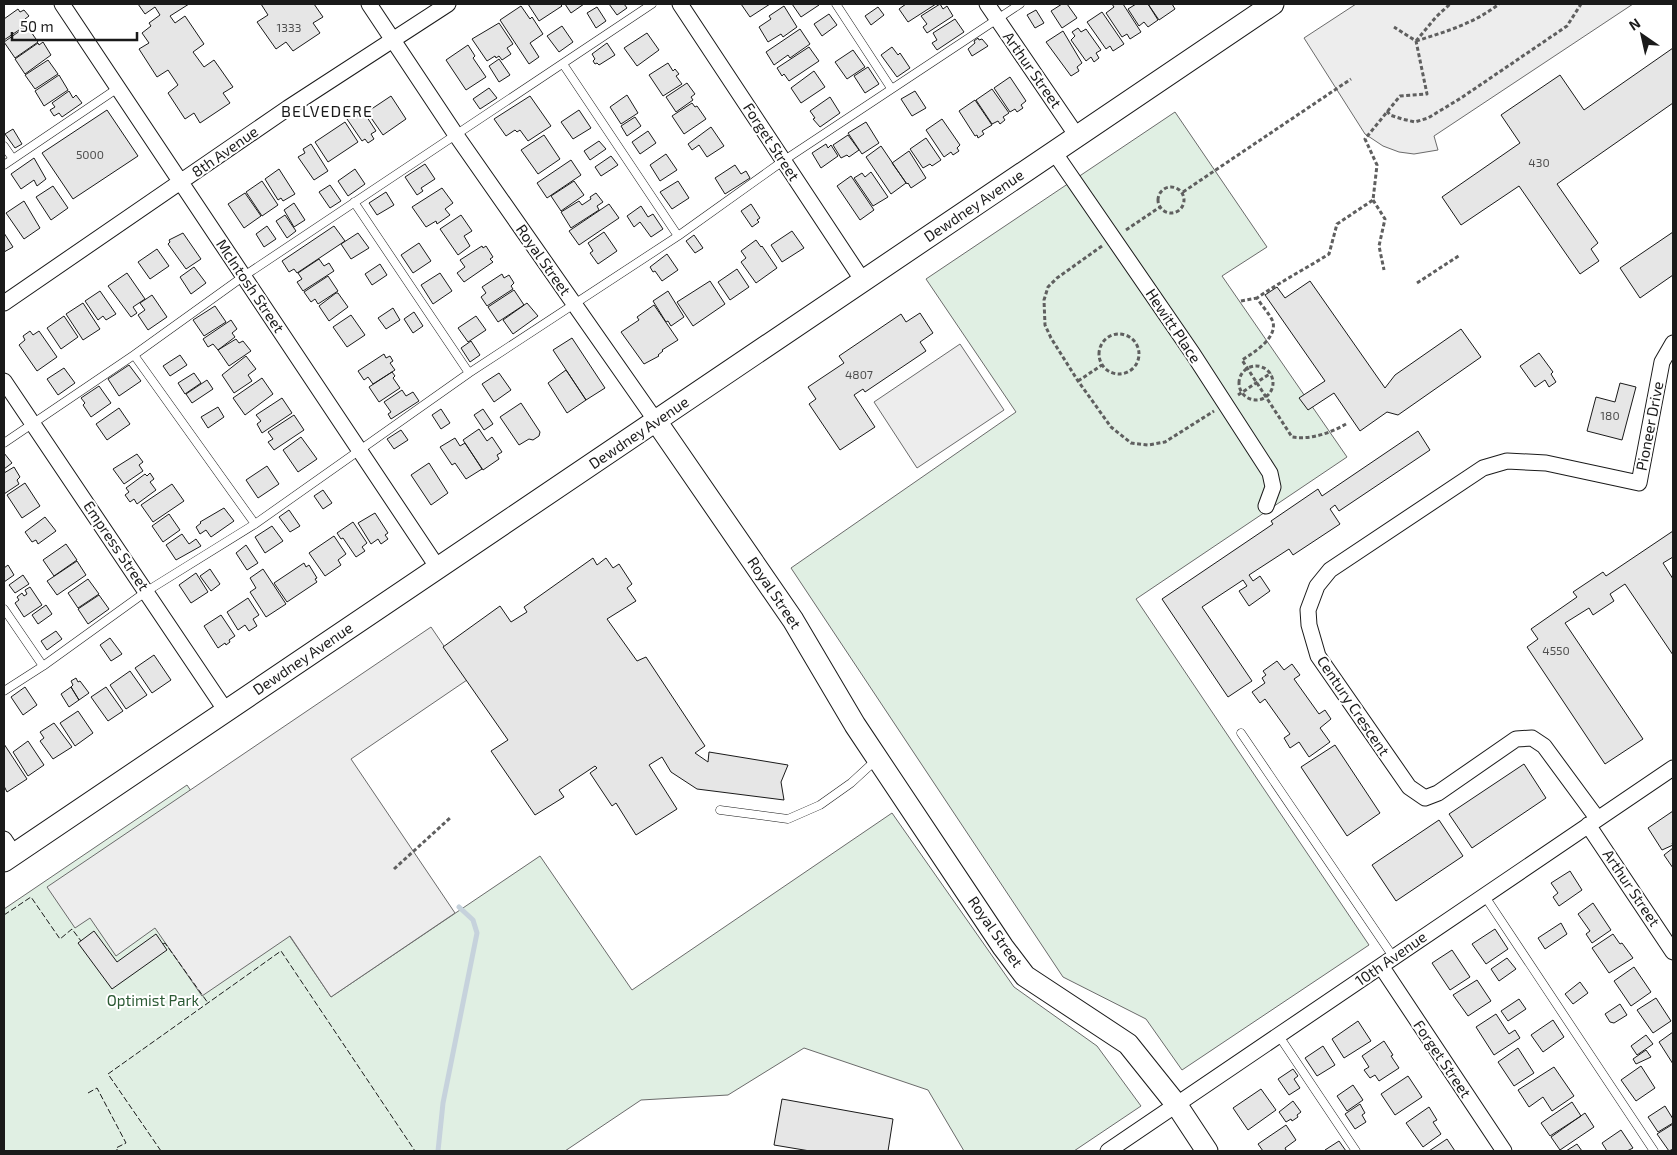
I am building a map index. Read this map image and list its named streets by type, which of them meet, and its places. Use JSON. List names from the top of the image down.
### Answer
{
  "streets": {
    "main road": ["Dewdney Avenue", "Royal Street"],
    "street": [
      "Arthur Street",
      "Forget Street",
      "8th Avenue",
      "McIntosh Street",
      "Hewitt Place",
      "Pioneer Drive",
      "Empress Street",
      "Century Crescent",
      "10th Avenue"
    ]
  },
  "crossings": [
    ["Arthur Street", "Dewdney Avenue"],
    ["Arthur Street", "Century Crescent"],
    ["Arthur Street", "10th Avenue"],
    ["Forget Street", "Dewdney Avenue"],
    ["Forget Street", "10th Avenue"],
    ["8th Avenue", "Royal Street"],
    ["8th Avenue", "McIntosh Street"],
    ["Dewdney Avenue", "Royal Street"],
    ["Dewdney Avenue", "McIntosh Street"],
    ["Dewdney Avenue", "Hewitt Place"],
    ["Dewdney Avenue", "Empress Street"],
    ["Royal Street", "10th Avenue"],
    ["Pioneer Drive", "Century Crescent"],
    ["Century Crescent", "10th Avenue"]
  ],
  "districts": ["BELVEDERE"],
  "parks": ["Optimist Park"],
  "house_numbers": [
    "1333",
    "5000",
    "430",
    "4807",
    "180",
    "4550"
  ],
  "scale_bar": "50 m",
  "north": "top left"
}
